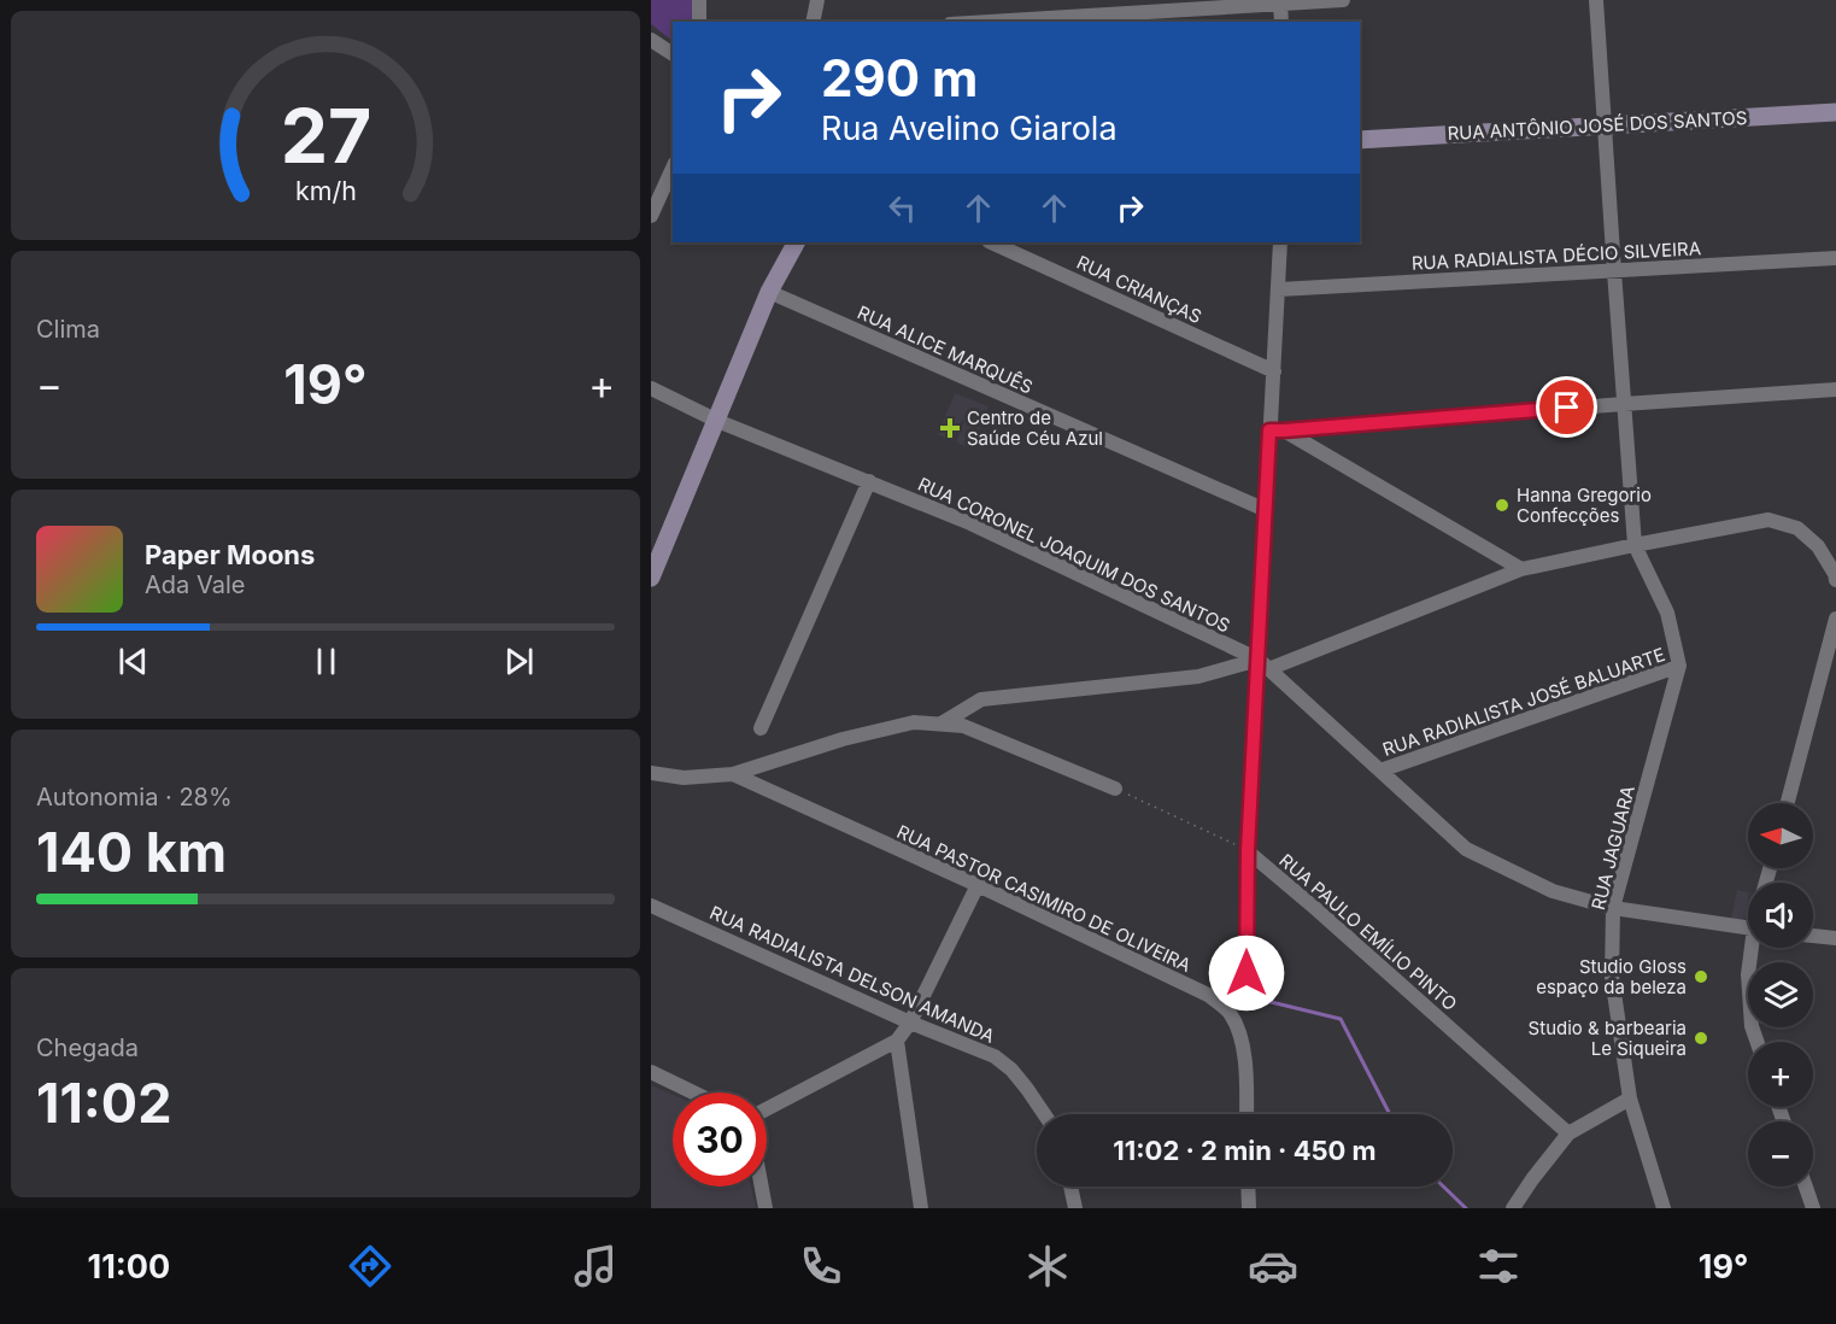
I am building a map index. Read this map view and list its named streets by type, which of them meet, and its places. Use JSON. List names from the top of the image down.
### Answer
{
  "streets": {
    "street": [
      "RUA ANTÔNIO JOSÉ DOS SANTOS",
      "RUA RADIALISTA DÉCIO SILVEIRA",
      "RUA CRIANÇAS",
      "RUA ALICE MARQUÊS",
      "RUA CORONEL JOAQUIM DOS SANTOS",
      "RUA RADIALISTA JOSÉ BALUARTE",
      "RUA JAGUARA",
      "RUA PASTOR CASIMIRO DE OLIVEIRA",
      "RUA PAULO EMÍLIO PINTO",
      "RUA RADIALISTA DELSON AMANDA"
    ]
  },
  "crossings": [
    ["RUA CORONEL JOAQUIM DOS SANTOS", "RUA RADIALISTA JOSÉ BALUARTE"],
    ["RUA CORONEL JOAQUIM DOS SANTOS", "RUA JAGUARA"],
    ["RUA RADIALISTA JOSÉ BALUARTE", "RUA JAGUARA"]
  ],
  "places": {
    "health": ["Centro de Saúde Céu Azul"],
    "other": ["Hanna Gregorio Confecções", "Studio Gloss espaço da beleza", "Studio & barbearia Le Siqueira"]
  },
  "north": "left",
  "page": {
    "turn": ["290 m", "Rua Avelino Giarola"],
    "tile": [
      "Clima",
      ["Autonomia · 28%", "140 km"],
      ["Chegada", "11:02"]
    ],
    "heat": ["−", "19°", "+"],
    "song": ["Paper Moons", "Ada Vale"],
    "map_buttons": ["+", "−"],
    "limit": "30",
    "trip": "11:02 · 2 min · 450 m",
    "tabs": ["11:00", "19°"],
    "gauge": ["27", "km/h"]
  }
}
